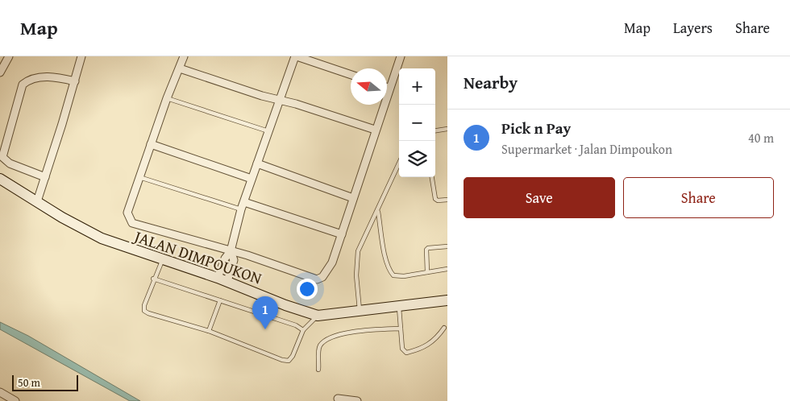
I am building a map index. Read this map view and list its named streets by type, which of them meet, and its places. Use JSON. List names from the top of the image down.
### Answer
{
  "streets": {
    "street": ["JALAN DIMPOUKON"]
  },
  "scale_bar": "50 m",
  "north": "left",
  "page": {
    "header": "Map",
    "nav": ["Map", "Layers", "Share"],
    "heading": "Nearby",
    "map_buttons": ["+", "−"],
    "list": [
      {
        "mark": "1",
        "name": "Pick n Pay",
        "note": "Supermarket · Jalan Dimpoukon",
        "value": "40 m"
      }
    ],
    "buttons": ["Save", "Share"],
    "pins": "1",
    "scale": "50 m"
  }
}
